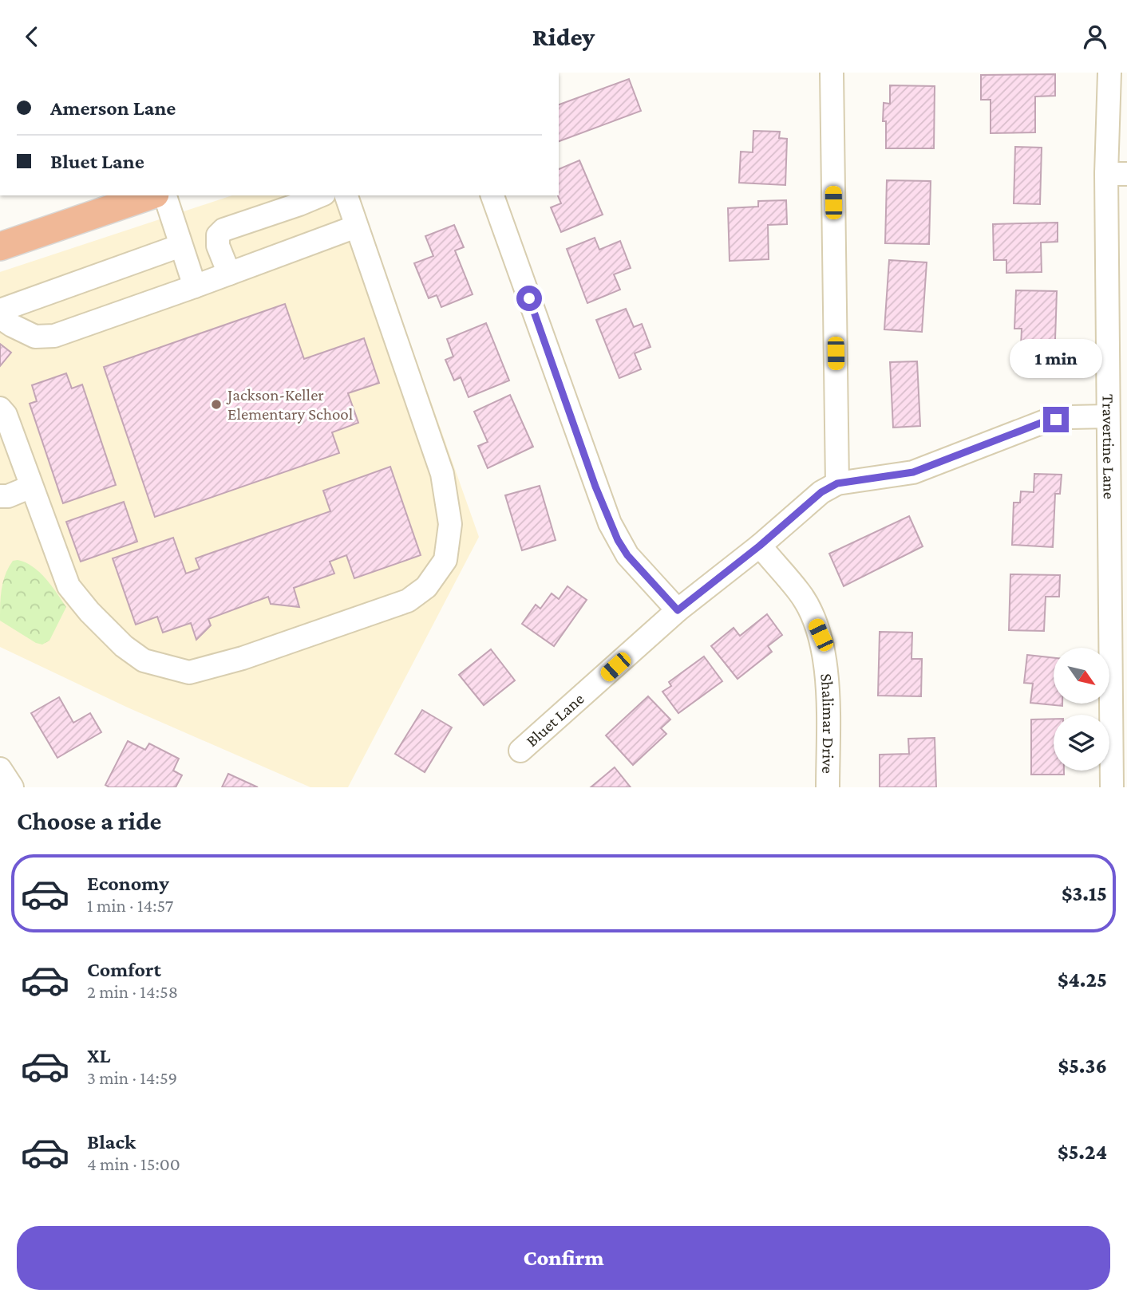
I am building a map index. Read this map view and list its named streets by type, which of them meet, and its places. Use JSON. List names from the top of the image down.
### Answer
{
  "streets": {
    "street": ["Travertine Lane", "Bluet Lane", "Shalimar Drive"]
  },
  "crossings": [
    ["Travertine Lane", "Bluet Lane"],
    ["Bluet Lane", "Shalimar Drive"]
  ],
  "places": ["Jackson-Keller Elementary School"],
  "north": "bottom right",
  "page": {
    "header": "Ridey",
    "banner": ["Amerson Lane", "Bluet Lane"],
    "bubble": "1 min",
    "heading": "Choose a ride",
    "list": [
      {
        "name": "Economy",
        "note": "1 min · 14:57",
        "value": "$3.15"
      },
      {
        "name": "Comfort",
        "note": "2 min · 14:58",
        "value": "$4.25"
      },
      {
        "name": "XL",
        "note": "3 min · 14:59",
        "value": "$5.36"
      },
      {
        "name": "Black",
        "note": "4 min · 15:00",
        "value": "$5.24"
      }
    ],
    "buttons": "Confirm"
  }
}
